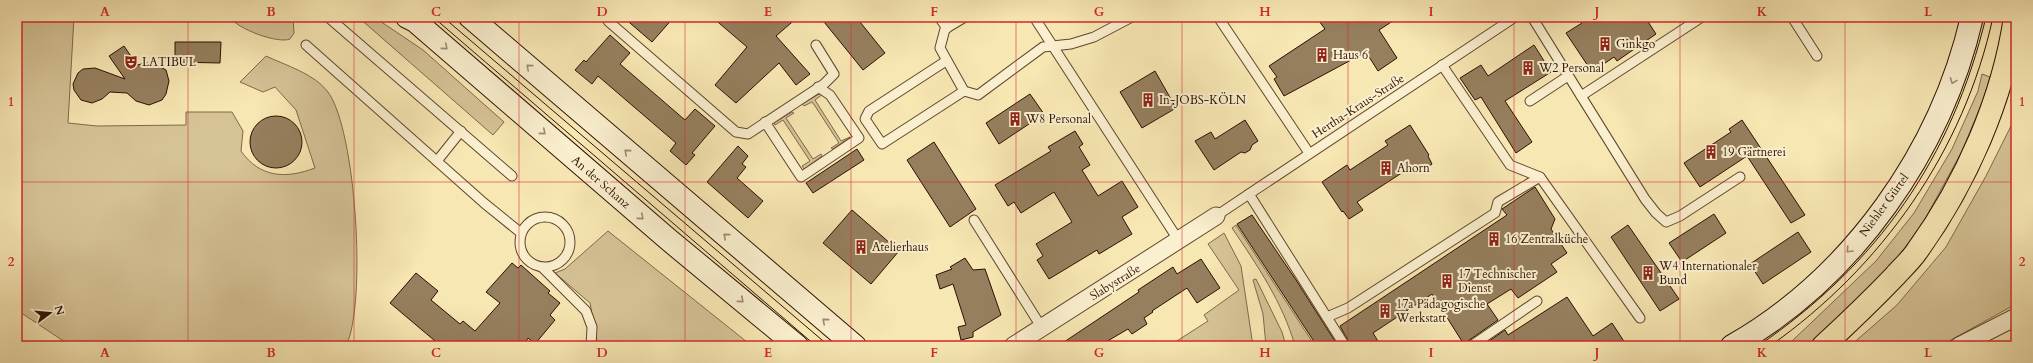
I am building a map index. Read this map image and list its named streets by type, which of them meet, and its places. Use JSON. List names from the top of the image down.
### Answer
{
  "streets": {
    "main road": ["An der Schanz", "Niehler Gürtel"],
    "street": ["Slabystraße"],
    "lane": ["Hertha-Kraus-Straße"]
  },
  "crossings": [
    ["Hertha-Kraus-Straße", "Slabystraße"]
  ],
  "places": {
    "building": [
      "Ginkgo",
      "Haus 6",
      "W2 Personal",
      "In-JOBS-KÖLN",
      "W8 Personal",
      "19 Gärtnerei",
      "Ahorn",
      "16 Zentralküche",
      "Atelierhaus",
      "W4 Internationaler Bund",
      "17 Technischer Dienst",
      "17a Pädagogische Werkstatt"
    ],
    "theatre": ["LATIBUL"]
  },
  "north": "right",
  "grid": {
    "columns": [
      "A",
      "B",
      "C",
      "D",
      "E",
      "F",
      "G",
      "H",
      "I",
      "J",
      "K",
      "L"
    ],
    "rows": ["1", "2"]
  }
}
